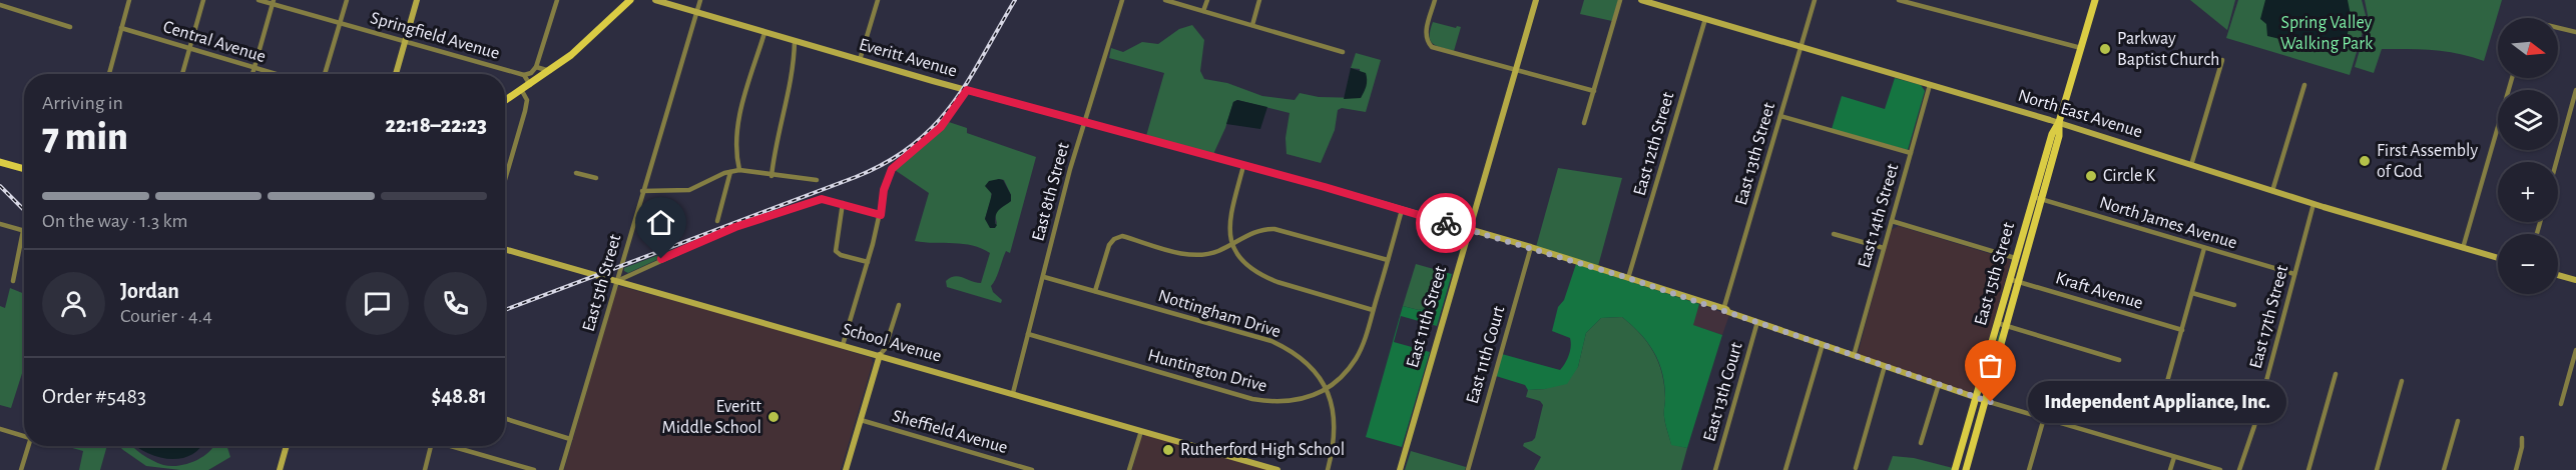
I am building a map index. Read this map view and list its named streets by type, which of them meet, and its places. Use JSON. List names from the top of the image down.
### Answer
{
  "streets": {
    "main road": ["East 15th Street"],
    "street": [
      "Springfield Avenue",
      "Central Avenue",
      "Everitt Avenue",
      "North East Avenue",
      "East 12th Street",
      "East 13th Street",
      "East 8th Street",
      "East 14th Street",
      "North James Avenue",
      "East 5th Street",
      "Kraft Avenue",
      "Nottingham Drive",
      "East 11th Street",
      "East 17th Street",
      "School Avenue",
      "East 11th Court",
      "Huntington Drive",
      "East 13th Court",
      "Sheffield Avenue"
    ]
  },
  "crossings": [
    ["Everitt Avenue", "East 12th Street"],
    ["Everitt Avenue", "East 13th Street"],
    ["Everitt Avenue", "East 8th Street"],
    ["Everitt Avenue", "East 14th Street"],
    ["Everitt Avenue", "East 15th Street"],
    ["Everitt Avenue", "East 5th Street"],
    ["Everitt Avenue", "East 11th Street"],
    ["Everitt Avenue", "East 11th Court"],
    ["Everitt Avenue", "Huntington Drive"],
    ["Everitt Avenue", "East 13th Court"],
    ["North East Avenue", "East 12th Street"],
    ["North East Avenue", "East 13th Street"],
    ["North East Avenue", "East 14th Street"],
    ["North East Avenue", "East 15th Street"],
    ["North East Avenue", "East 17th Street"],
    ["East 8th Street", "Nottingham Drive"],
    ["East 8th Street", "School Avenue"],
    ["East 8th Street", "Huntington Drive"],
    ["North James Avenue", "East 15th Street"],
    ["North James Avenue", "East 17th Street"],
    ["East 15th Street", "Kraft Avenue"],
    ["East 5th Street", "School Avenue"],
    ["Nottingham Drive", "Huntington Drive"]
  ],
  "parks": ["Spring Valley Walking Park"],
  "places": [
    "Parkway Baptist Church",
    "First Assembly of God",
    "Circle K",
    "Independent Appliance, Inc.",
    "Everitt Middle School",
    "Rutherford High School"
  ],
  "north": "right",
  "page": {
    "map_buttons": ["+", "−"],
    "heading": ["7 min", "Arriving in", "22:18–22:23"],
    "panel": [
      "Jordan",
      "Courier · 4.4",
      "Order #5483",
      "$48.81"
    ],
    "bar": "On the way · 1.3 km",
    "bubble": "Independent Appliance, Inc."
  }
}
